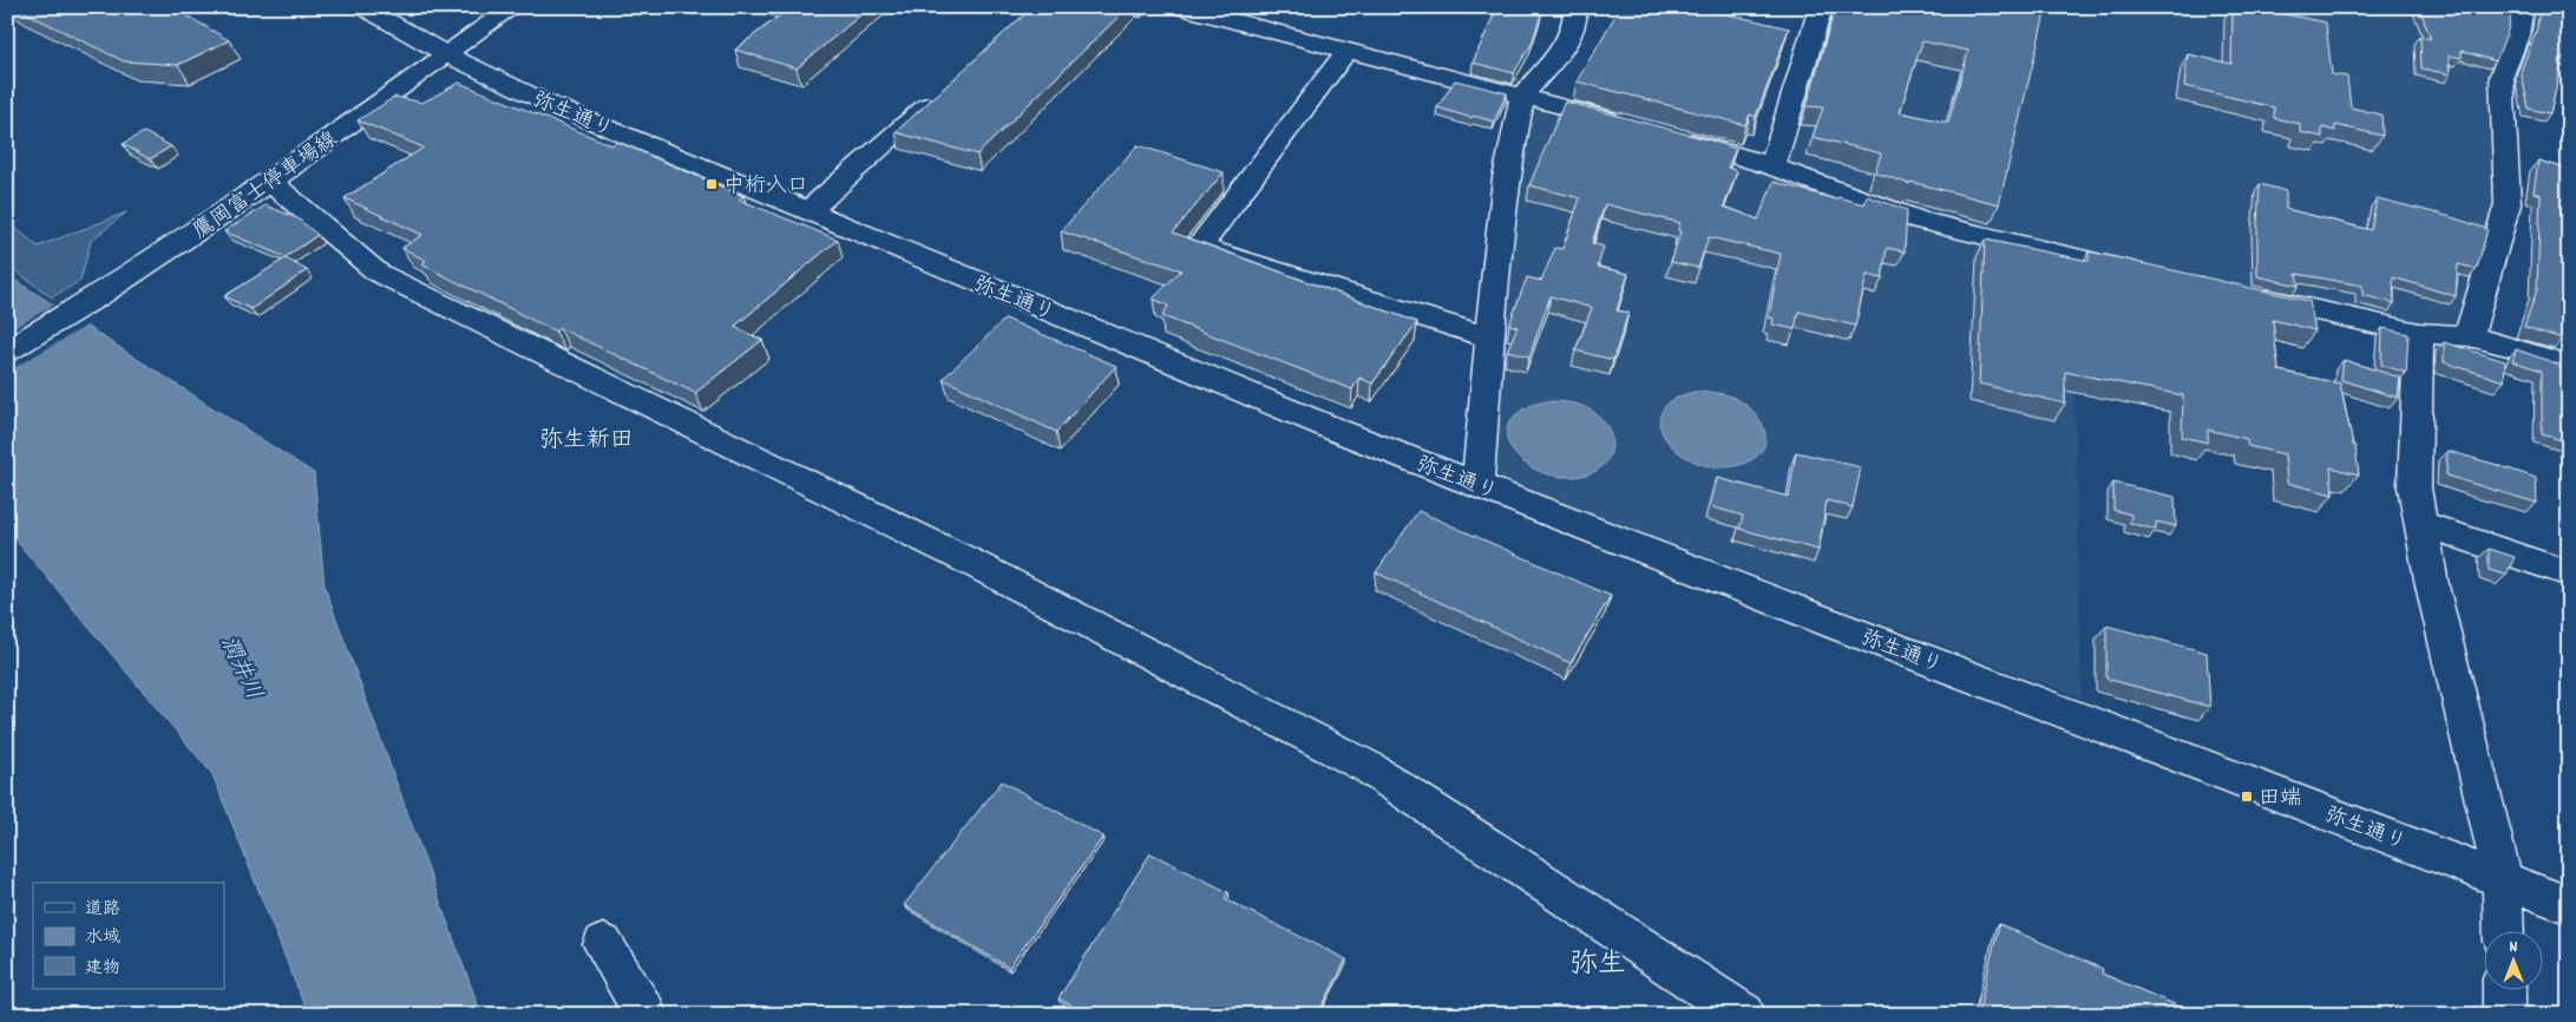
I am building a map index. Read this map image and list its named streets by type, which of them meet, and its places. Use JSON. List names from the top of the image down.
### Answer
{
  "streets": {
    "street": ["弥生通り", "鷹岡富士停車場線"]
  },
  "crossings": [
    ["弥生通り", "鷹岡富士停車場線"]
  ],
  "districts": ["弥生新田", "弥生"],
  "water": ["潤井川"],
  "places": {
    "transit": ["中桁入口", "田端"]
  },
  "legend": ["道路", "水域", "建物"],
  "north": "top"
}
